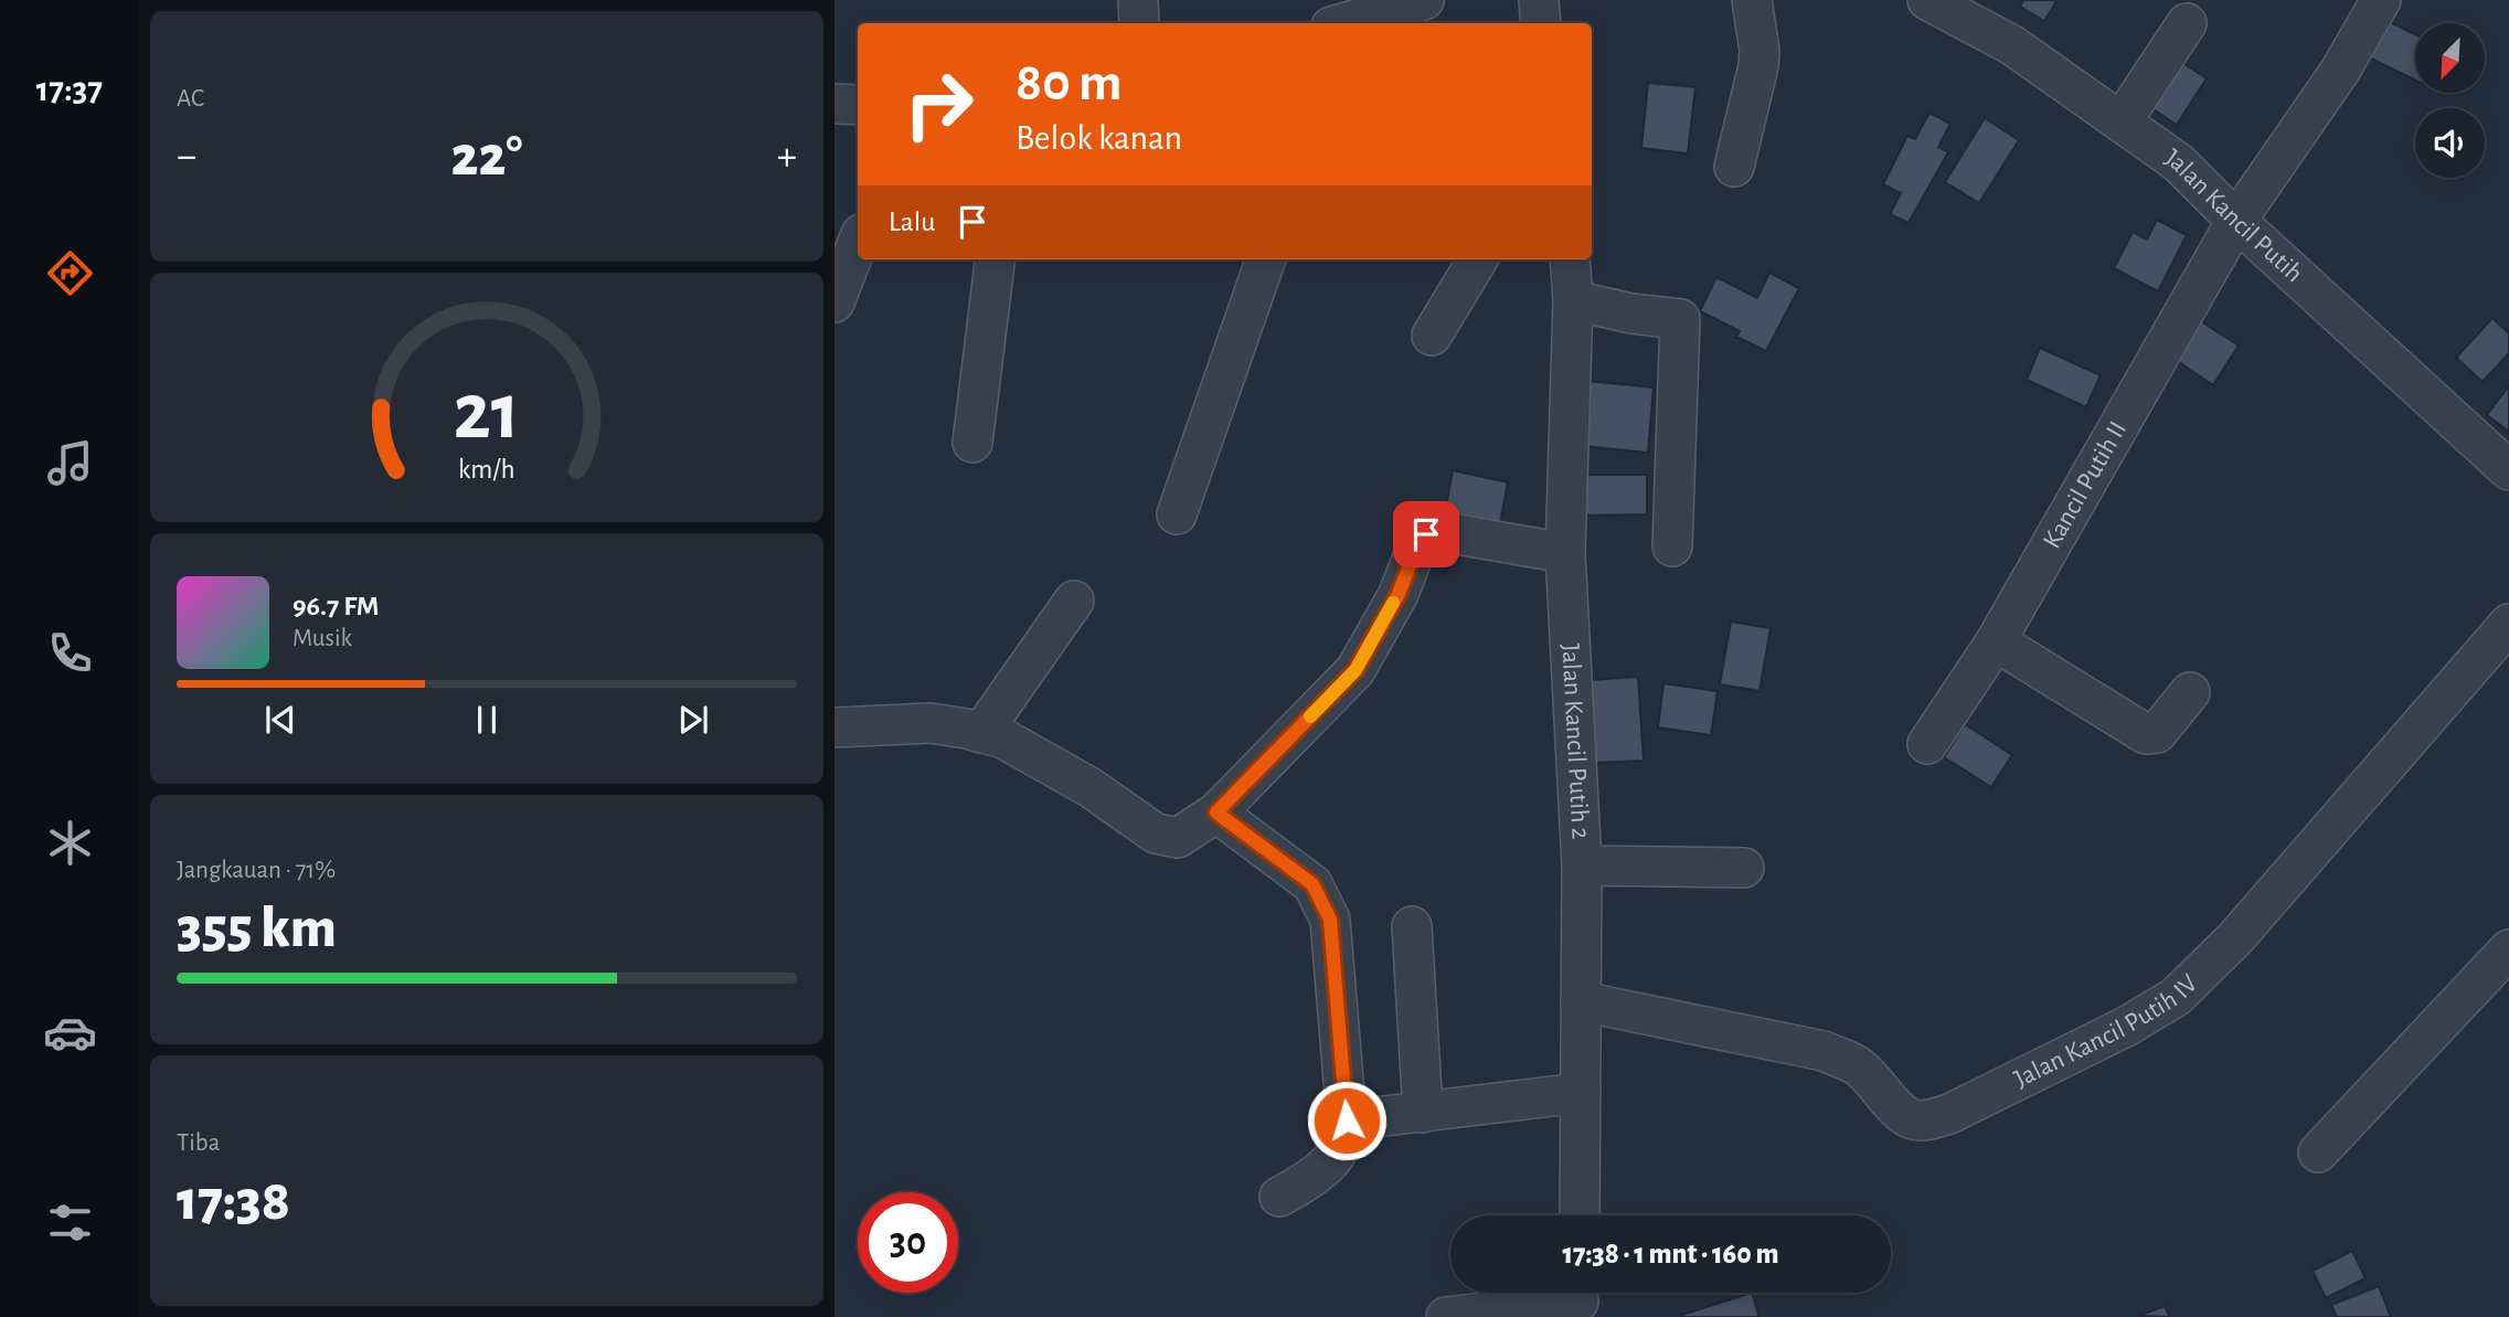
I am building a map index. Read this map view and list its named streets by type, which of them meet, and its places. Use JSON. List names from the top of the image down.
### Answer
{
  "streets": {
    "street": [
      "Jalan Kancil Putih",
      "Kancil Putih II",
      "Jalan Kancil Putih 2",
      "Jalan Kancil Putih IV"
    ]
  },
  "crossings": [
    ["Jalan Kancil Putih", "Kancil Putih II"],
    ["Jalan Kancil Putih 2", "Jalan Kancil Putih IV"]
  ],
  "north": "bottom left",
  "page": {
    "tabs": "17:37",
    "tile": [
      "AC",
      ["Jangkauan · 71%", "355 km"],
      ["Tiba", "17:38"]
    ],
    "turn": ["80 m", "Belok kanan"],
    "heat": ["−", "22°", "+"],
    "then": "Lalu",
    "song": ["96.7 FM", "Musik"],
    "limit": "30",
    "trip": "17:38 · 1 mnt · 160 m",
    "gauge": ["21", "km/h"]
  }
}
